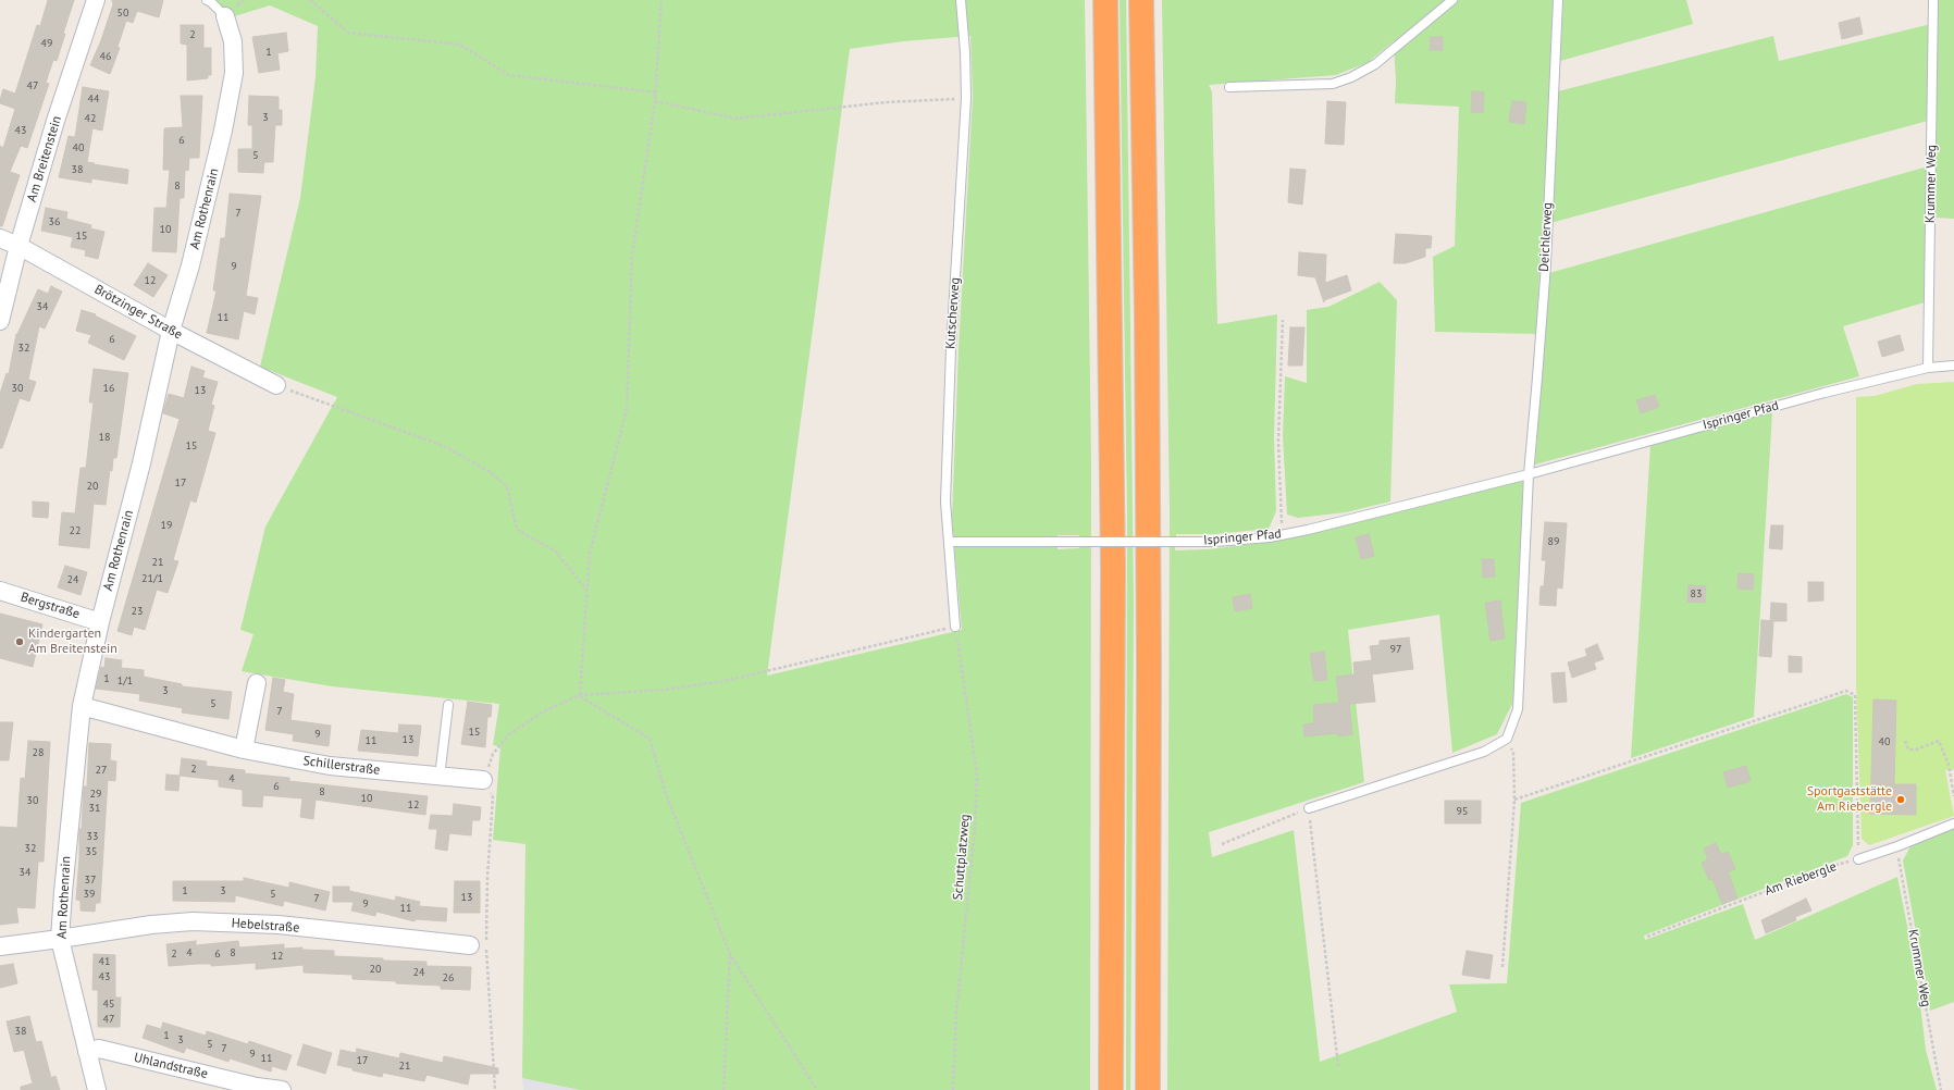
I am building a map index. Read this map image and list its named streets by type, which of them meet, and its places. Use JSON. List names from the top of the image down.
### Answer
{
  "streets": {
    "street": [
      "Am Breitenstein",
      "Am Rothenrain",
      "Brötzinger Straße",
      "Bergstraße",
      "Schillerstraße",
      "Hebelstraße",
      "Uhlandstraße"
    ],
    "lane": [
      "Krummer Weg",
      "Deichlerweg",
      "Kutscherweg",
      "Ispringer Pfad"
    ],
    "path": ["Schuttplatzweg", "Am Riebergle"]
  },
  "crossings": [
    ["Am Breitenstein", "Brötzinger Straße"],
    ["Krummer Weg", "Ispringer Pfad"],
    ["Am Rothenrain", "Brötzinger Straße"],
    ["Am Rothenrain", "Bergstraße"],
    ["Am Rothenrain", "Schillerstraße"],
    ["Am Rothenrain", "Hebelstraße"],
    ["Am Rothenrain", "Uhlandstraße"],
    ["Deichlerweg", "Ispringer Pfad"],
    ["Kutscherweg", "Ispringer Pfad"],
    ["Kutscherweg", "Schuttplatzweg"]
  ],
  "places": ["Kindergarten Am Breitenstein", "Sportgaststätte Am Riebergle"],
  "house_numbers": [
    "50",
    "2",
    "49",
    "1",
    "46",
    "47",
    "44",
    "3",
    "42",
    "43",
    "6",
    "40",
    "5",
    "38",
    "8",
    "7",
    "36",
    "10",
    "15",
    "9",
    "12",
    "34",
    "11",
    "6",
    "32",
    "30",
    "16",
    "13",
    "18",
    "15",
    "17",
    "20",
    "19",
    "22",
    "89",
    "21",
    "21/1",
    "24",
    "83",
    "23",
    "97",
    "1",
    "1/1",
    "3",
    "5",
    "7",
    "15",
    "9",
    "13",
    "11",
    "40",
    "28",
    "2",
    "27",
    "4",
    "6",
    "8",
    "29",
    "10",
    "30",
    "12",
    "31",
    "95",
    "33",
    "32",
    "35",
    "34",
    "37",
    "1",
    "3",
    "39",
    "5",
    "13",
    "7",
    "9",
    "11",
    "4",
    "8",
    "2",
    "6",
    "12",
    "41",
    "20",
    "24",
    "43",
    "26",
    "45",
    "47",
    "38",
    "1",
    "3",
    "5",
    "7",
    "9",
    "11",
    "17",
    "21"
  ]
}
